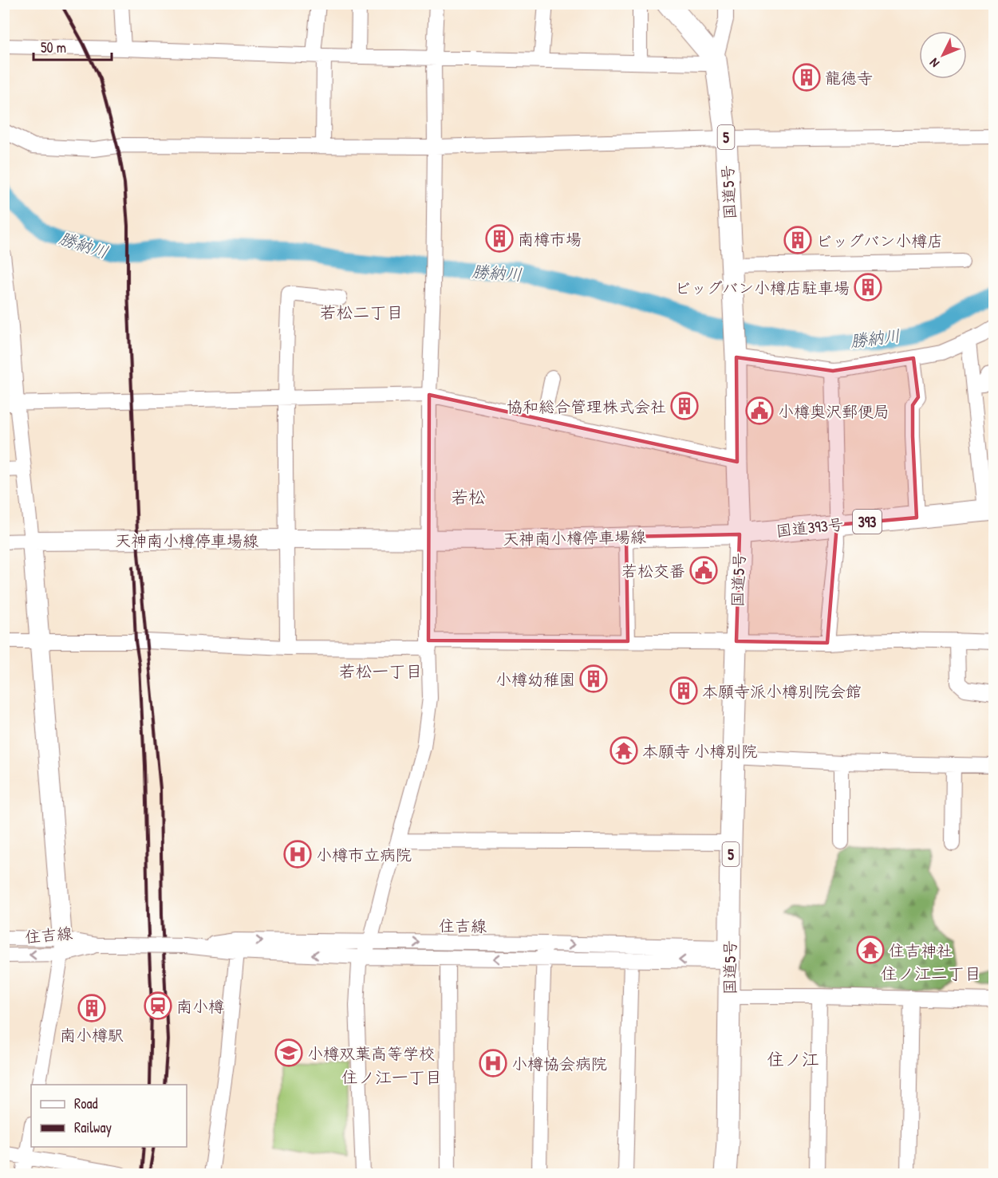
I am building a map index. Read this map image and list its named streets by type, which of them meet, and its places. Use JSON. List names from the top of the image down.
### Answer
{
  "streets": {
    "highway": [
      "5",
      "国道5号",
      "393",
      "国道393号"
    ],
    "main road": ["天神南小樽停車場線"],
    "street": ["住吉線"]
  },
  "crossings": [
    ["国道5号", "国道393号"],
    ["国道5号", "天神南小樽停車場線"],
    ["国道5号", "住吉線"],
    ["国道393号", "天神南小樽停車場線"]
  ],
  "districts": [
    "若松二丁目",
    "若松",
    "若松一丁目",
    "住ノ江二丁目",
    "住ノ江",
    "住ノ江一丁目"
  ],
  "water": ["勝納川"],
  "places": {
    "building": [
      "龍徳寺",
      "南樽市場",
      "ビッグバン小樽店",
      "ビッグバン小樽店駐車場",
      "協和総合管理株式会社",
      "小樽幼稚園",
      "本願寺派小樽別院会館",
      "南小樽駅"
    ],
    "public building": ["小樽奥沢郵便局", "若松交番"],
    "temple": ["本願寺 小樽別院", "住吉神社"],
    "hospital": ["小樽市立病院", "小樽協会病院"],
    "station": ["南小樽"],
    "school or university": ["小樽双葉高等学校"]
  },
  "legend": ["Road", "Railway"],
  "scale_bar": "50 m",
  "north": "bottom left"
}
